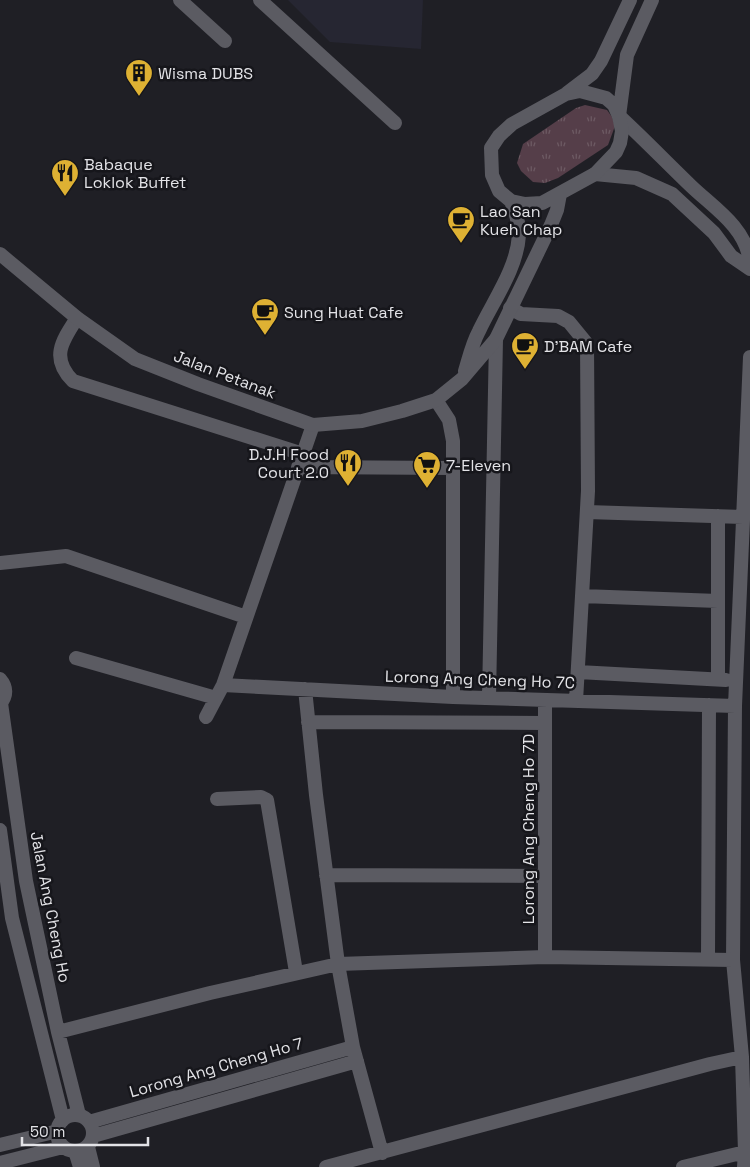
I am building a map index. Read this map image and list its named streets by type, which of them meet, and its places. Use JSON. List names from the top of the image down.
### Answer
{
  "streets": {
    "street": [
      "Jalan Petanak",
      "Lorong Ang Cheng Ho 7C",
      "Lorong Ang Cheng Ho 7D",
      "Jalan Ang Cheng Ho",
      "Lorong Ang Cheng Ho 7"
    ]
  },
  "crossings": [
    ["Lorong Ang Cheng Ho 7C", "Lorong Ang Cheng Ho 7D"],
    ["Jalan Ang Cheng Ho", "Lorong Ang Cheng Ho 7"]
  ],
  "places": {
    "building": ["Wisma DUBS"],
    "restaurant": ["Babaque Loklok Buffet", "D.J.H Food Court 2.0"],
    "cafe": ["Lao San Kueh Chap", "Sung Huat Cafe", "D'BAM Cafe"],
    "supermarket": ["7-Eleven"]
  },
  "scale_bar": "50 m"
}
